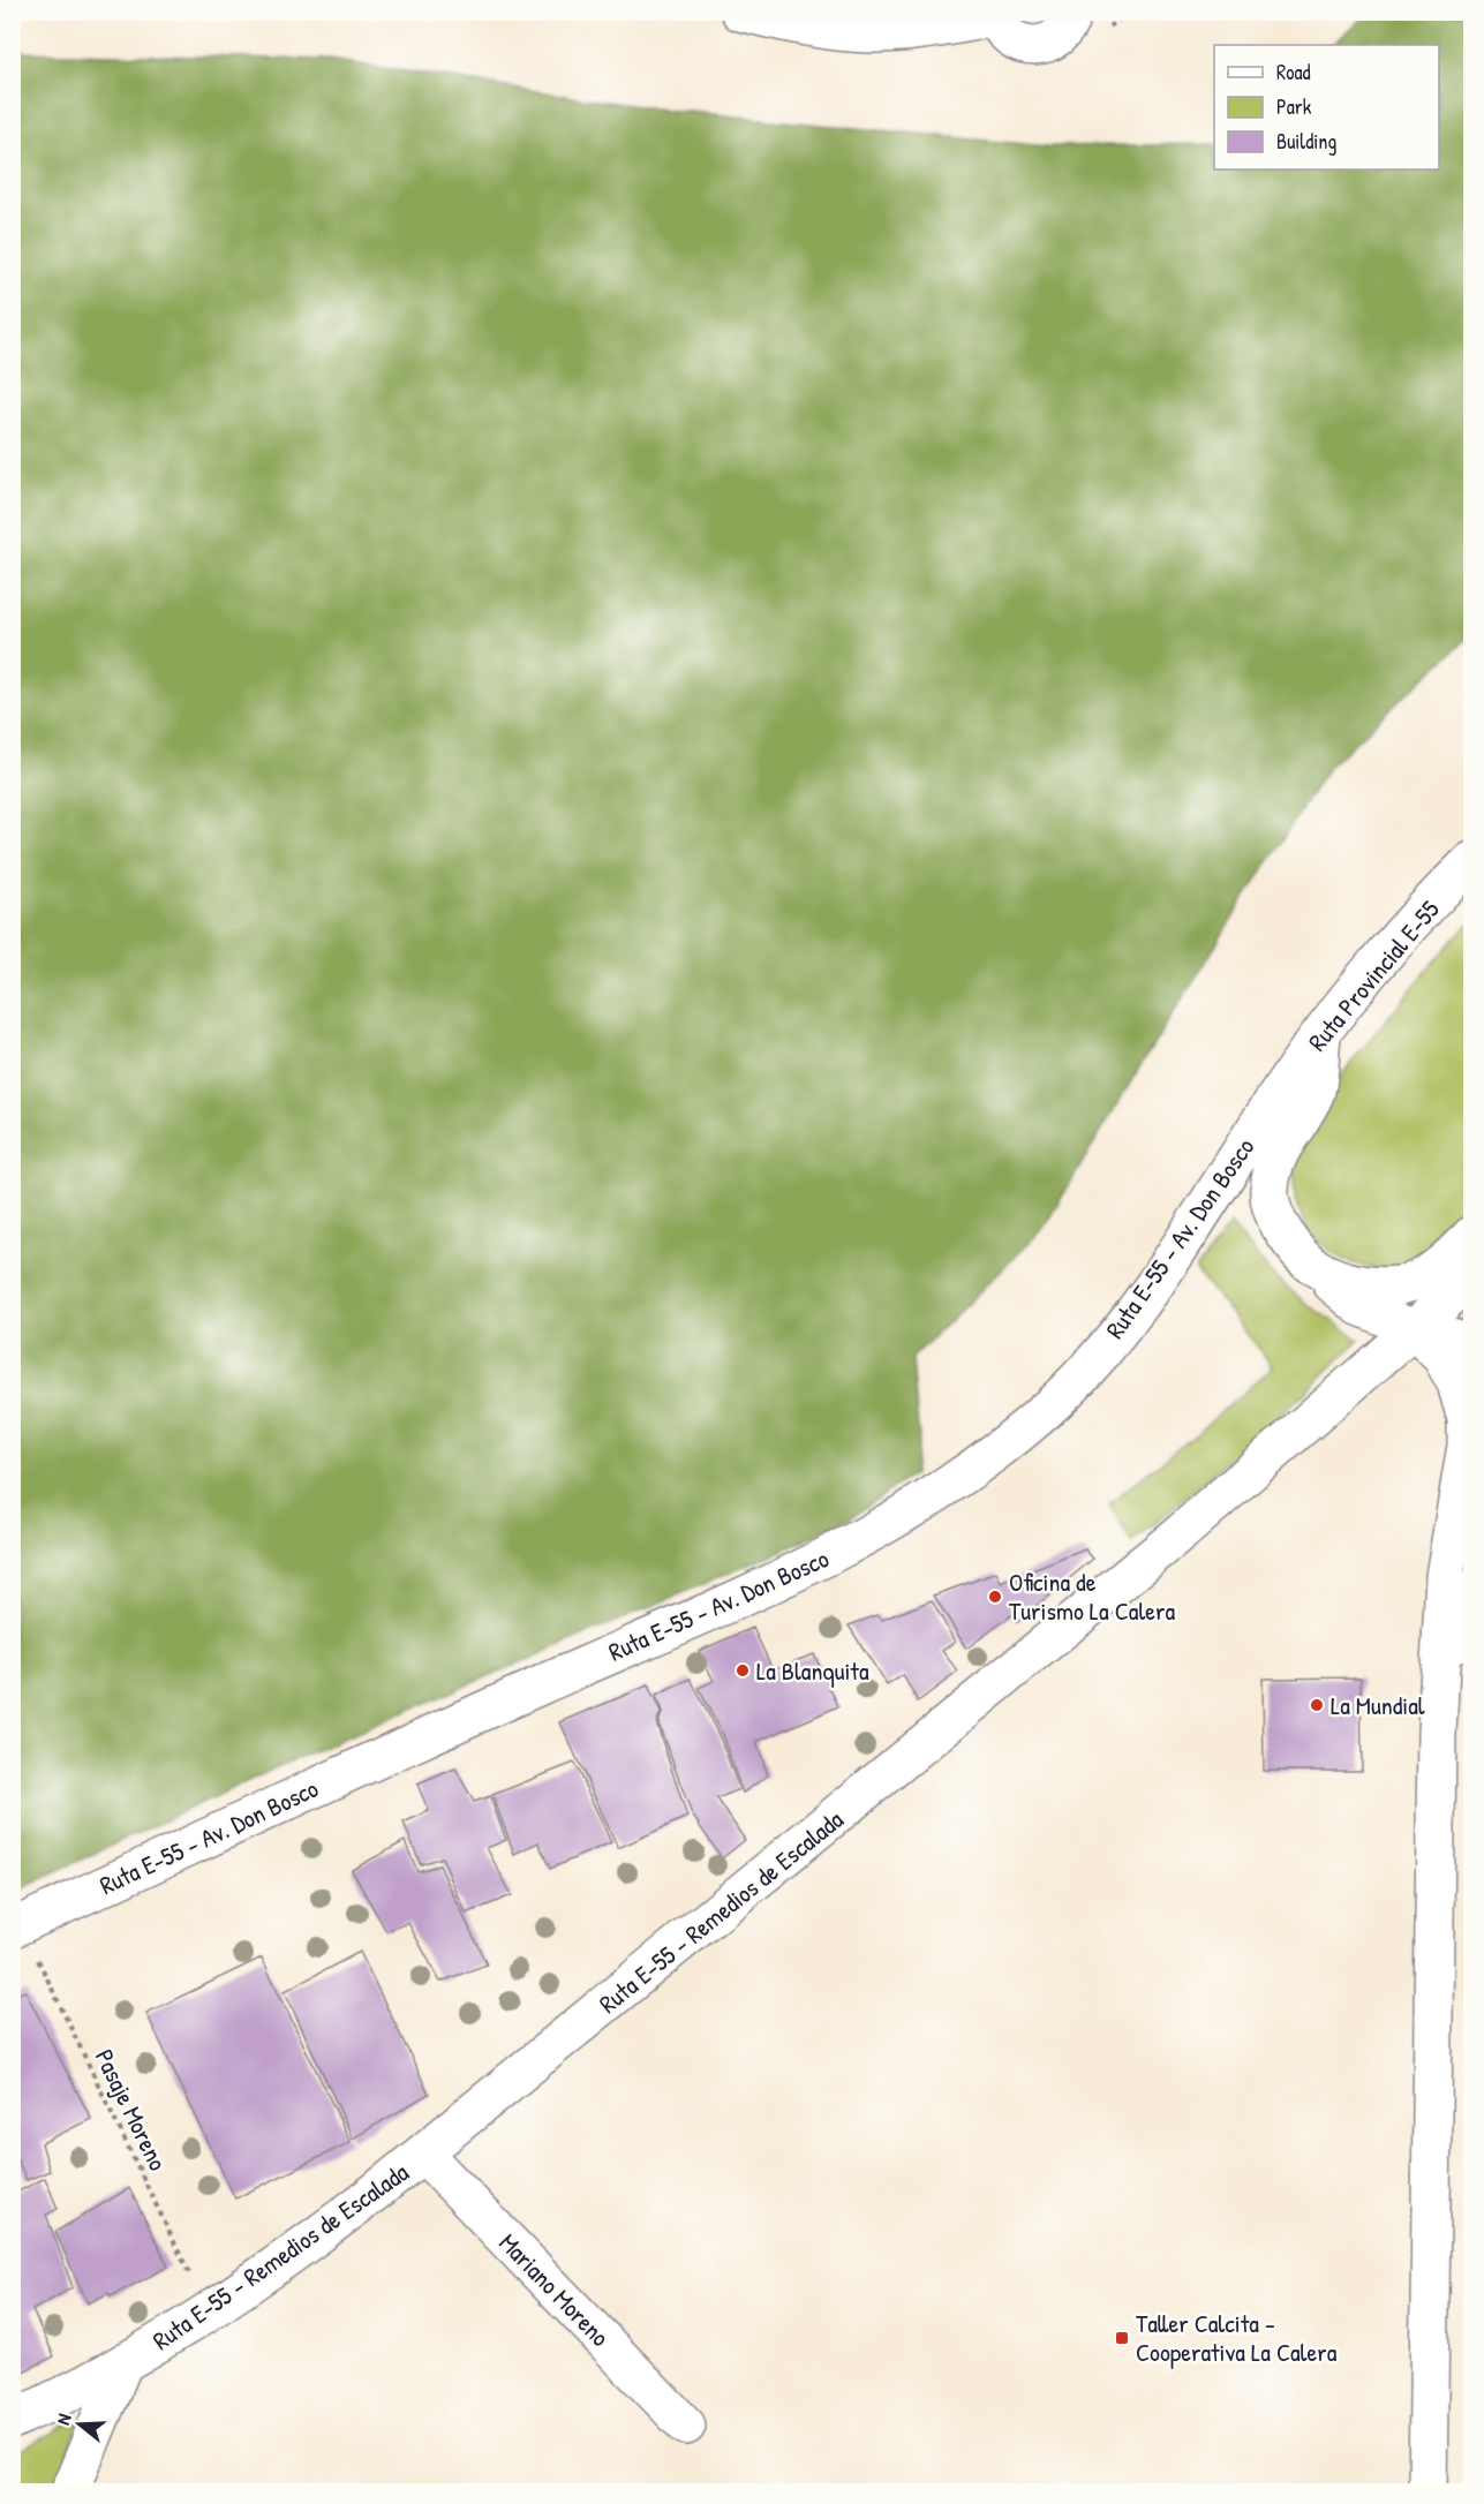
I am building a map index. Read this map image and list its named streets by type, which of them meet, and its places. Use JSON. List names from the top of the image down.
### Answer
{
  "streets": {
    "main road": [
      "Ruta Provincial E-55",
      "Ruta E-55 - Av. Don Bosco",
      "Ruta E-55 - Remedios de Escalada",
      "Mariano Moreno"
    ],
    "path": ["Pasaje Moreno"]
  },
  "crossings": [
    ["Ruta Provincial E-55", "Ruta E-55 - Av. Don Bosco"],
    ["Ruta E-55 - Av. Don Bosco", "Pasaje Moreno"],
    ["Ruta E-55 - Remedios de Escalada", "Pasaje Moreno"],
    ["Ruta E-55 - Remedios de Escalada", "Mariano Moreno"]
  ],
  "places": {
    "other": ["Oficina de Turismo La Calera", "La Blanquita", "La Mundial"],
    "transit": ["Taller Calcita - Cooperativa La Calera"]
  },
  "legend": ["Road", "Park", "Building"],
  "north": "left"
}
